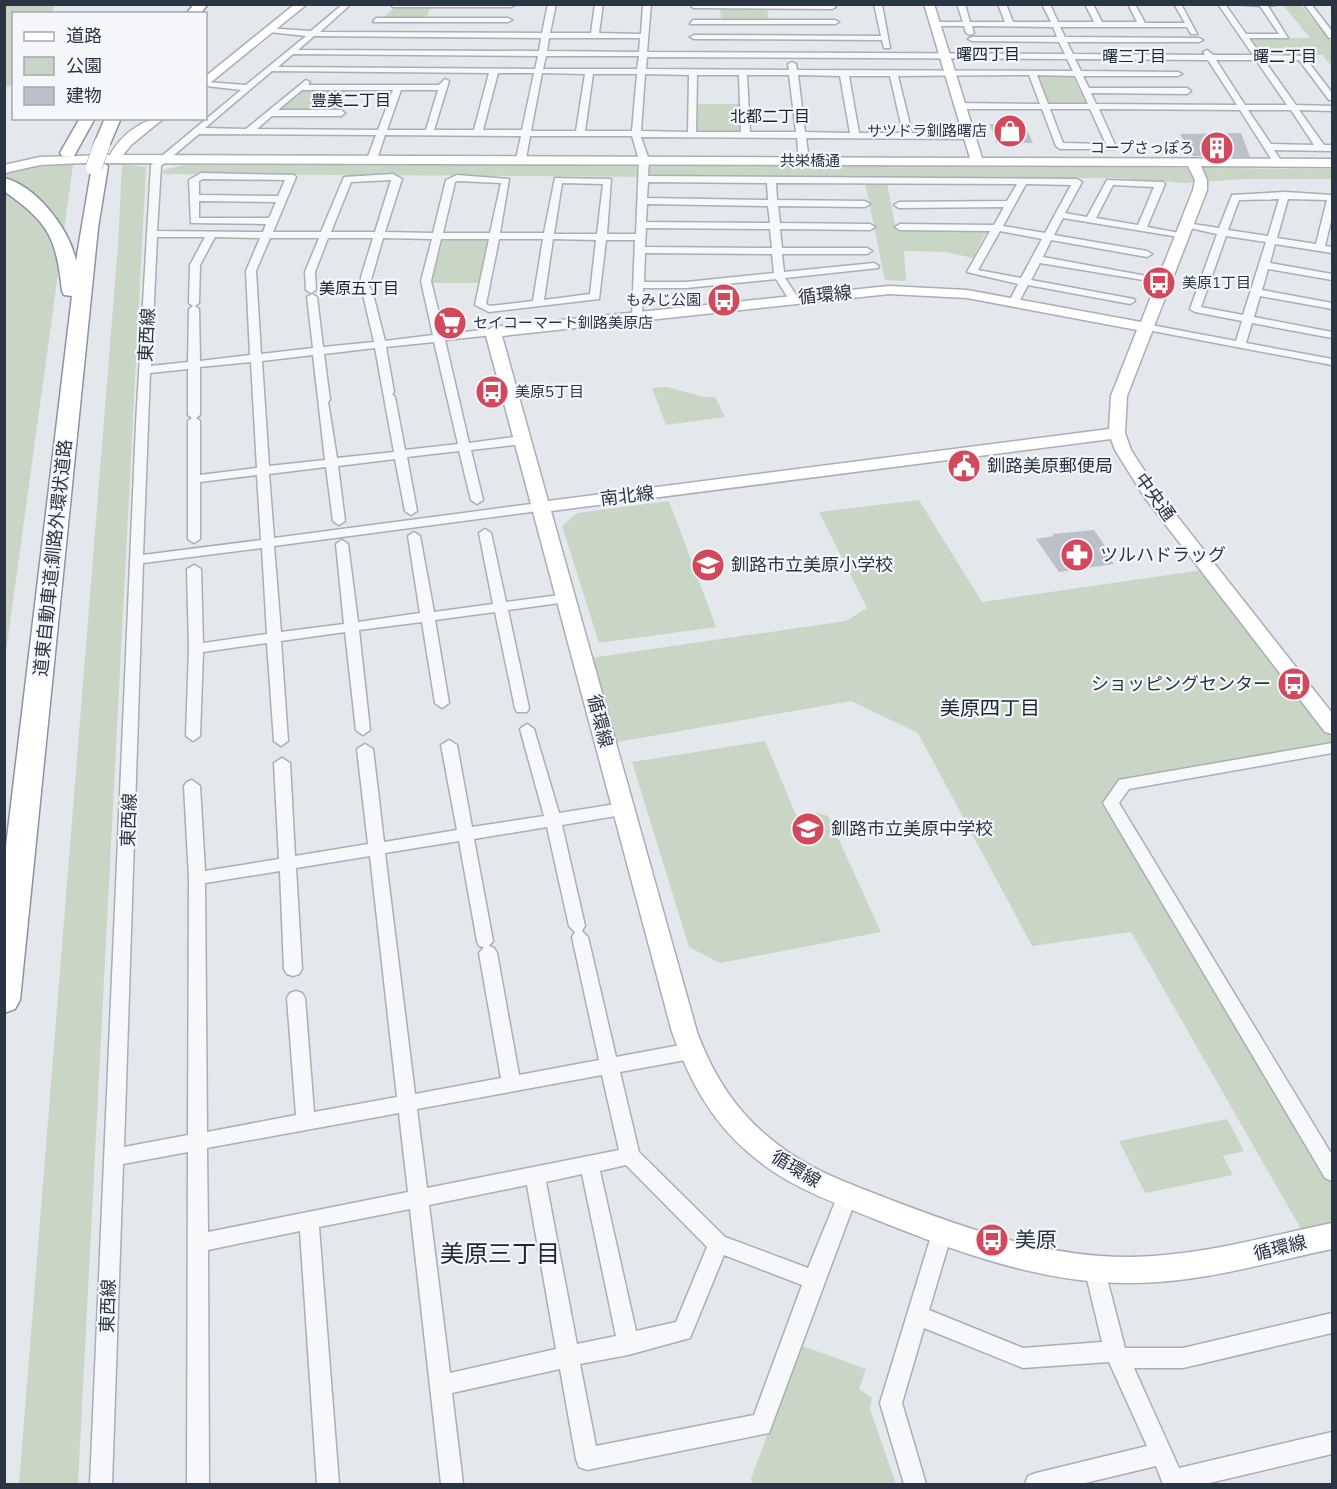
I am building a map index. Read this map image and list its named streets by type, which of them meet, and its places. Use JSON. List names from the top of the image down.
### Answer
{
  "streets": {
    "highway": ["道東自動車道;釧路外環状道路"],
    "street": [
      "共栄橋通",
      "循環線",
      "東西線",
      "南北線",
      "中央通"
    ]
  },
  "crossings": [
    ["共栄橋通", "東西線"],
    ["共栄橋通", "中央通"],
    ["共栄橋通", "道東自動車道;釧路外環状道路"],
    ["循環線", "南北線"],
    ["循環線", "中央通"],
    ["東西線", "南北線"],
    ["南北線", "中央通"]
  ],
  "districts": [
    "曙四丁目",
    "曙三丁目",
    "曙二丁目",
    "豊美二丁目",
    "北都二丁目",
    "美原五丁目",
    "美原四丁目",
    "美原三丁目"
  ],
  "places": {
    "shop": ["サツドラ釧路曙店"],
    "building": ["コープさっぽろ"],
    "bus stop": [
      "美原1丁目",
      "もみじ公園",
      "美原5丁目",
      "ショッピングセンター",
      "美原"
    ],
    "supermarket": ["セイコーマート釧路美原店"],
    "public building": ["釧路美原郵便局"],
    "pharmacy": ["ツルハドラッグ"],
    "school or university": ["釧路市立美原小学校", "釧路市立美原中学校"]
  },
  "legend": ["道路", "公園", "建物"]
}
